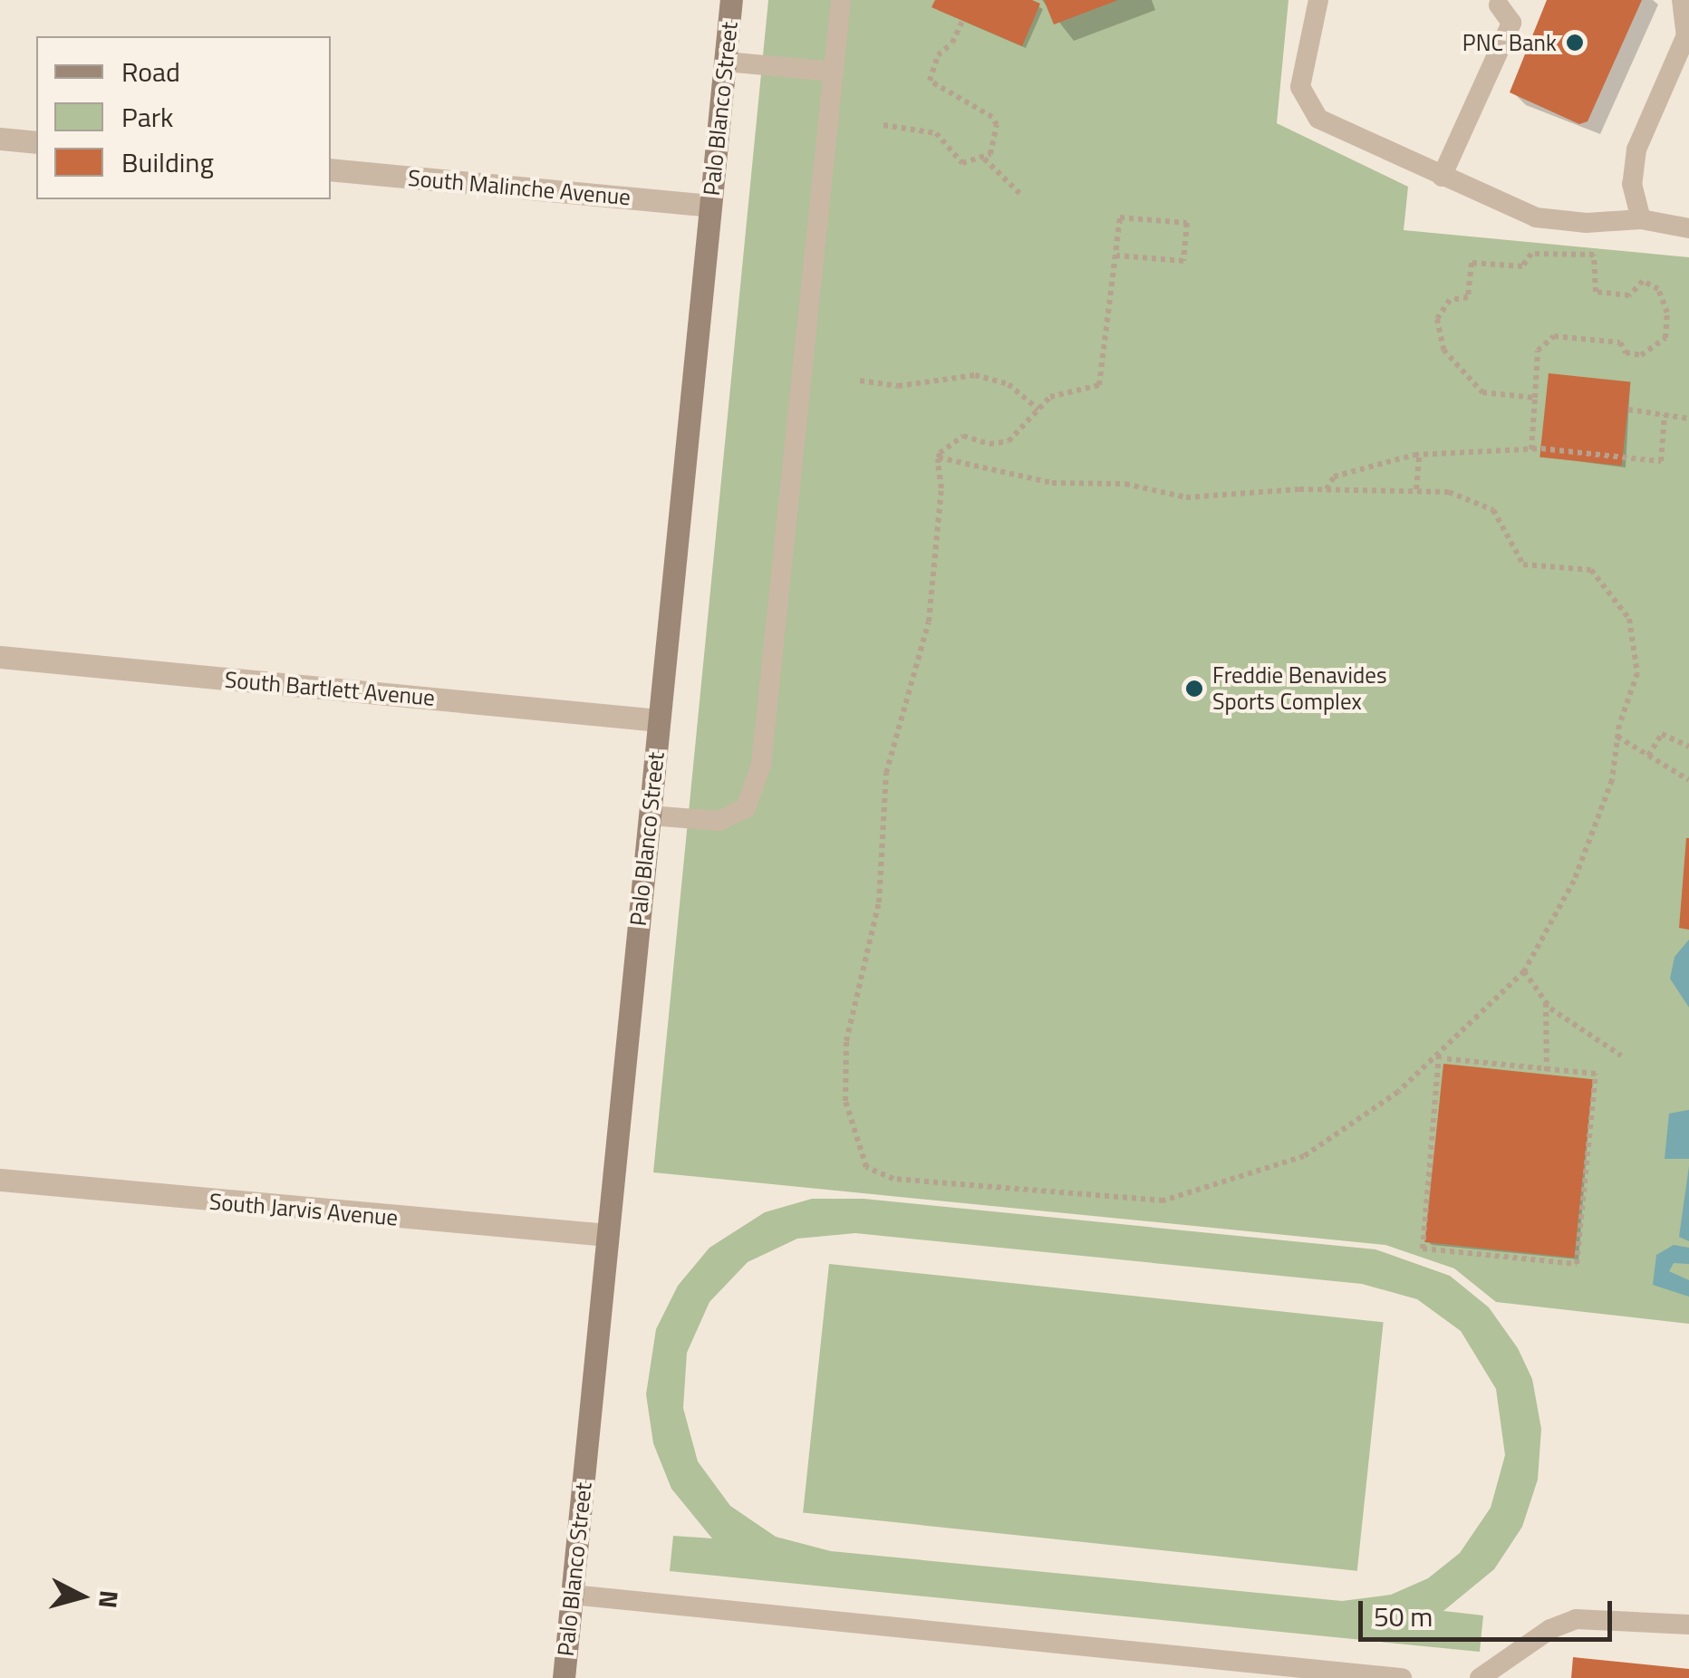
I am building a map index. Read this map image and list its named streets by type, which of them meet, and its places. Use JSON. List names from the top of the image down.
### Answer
{
  "streets": {
    "street": [
      "Palo Blanco Street",
      "South Malinche Avenue",
      "South Bartlett Avenue",
      "South Jarvis Avenue"
    ]
  },
  "crossings": [
    ["Palo Blanco Street", "South Malinche Avenue"],
    ["Palo Blanco Street", "South Bartlett Avenue"],
    ["Palo Blanco Street", "South Jarvis Avenue"]
  ],
  "places": ["PNC Bank", "Freddie Benavides Sports Complex"],
  "legend": ["Road", "Park", "Building"],
  "scale_bar": "50 m",
  "north": "right"
}
